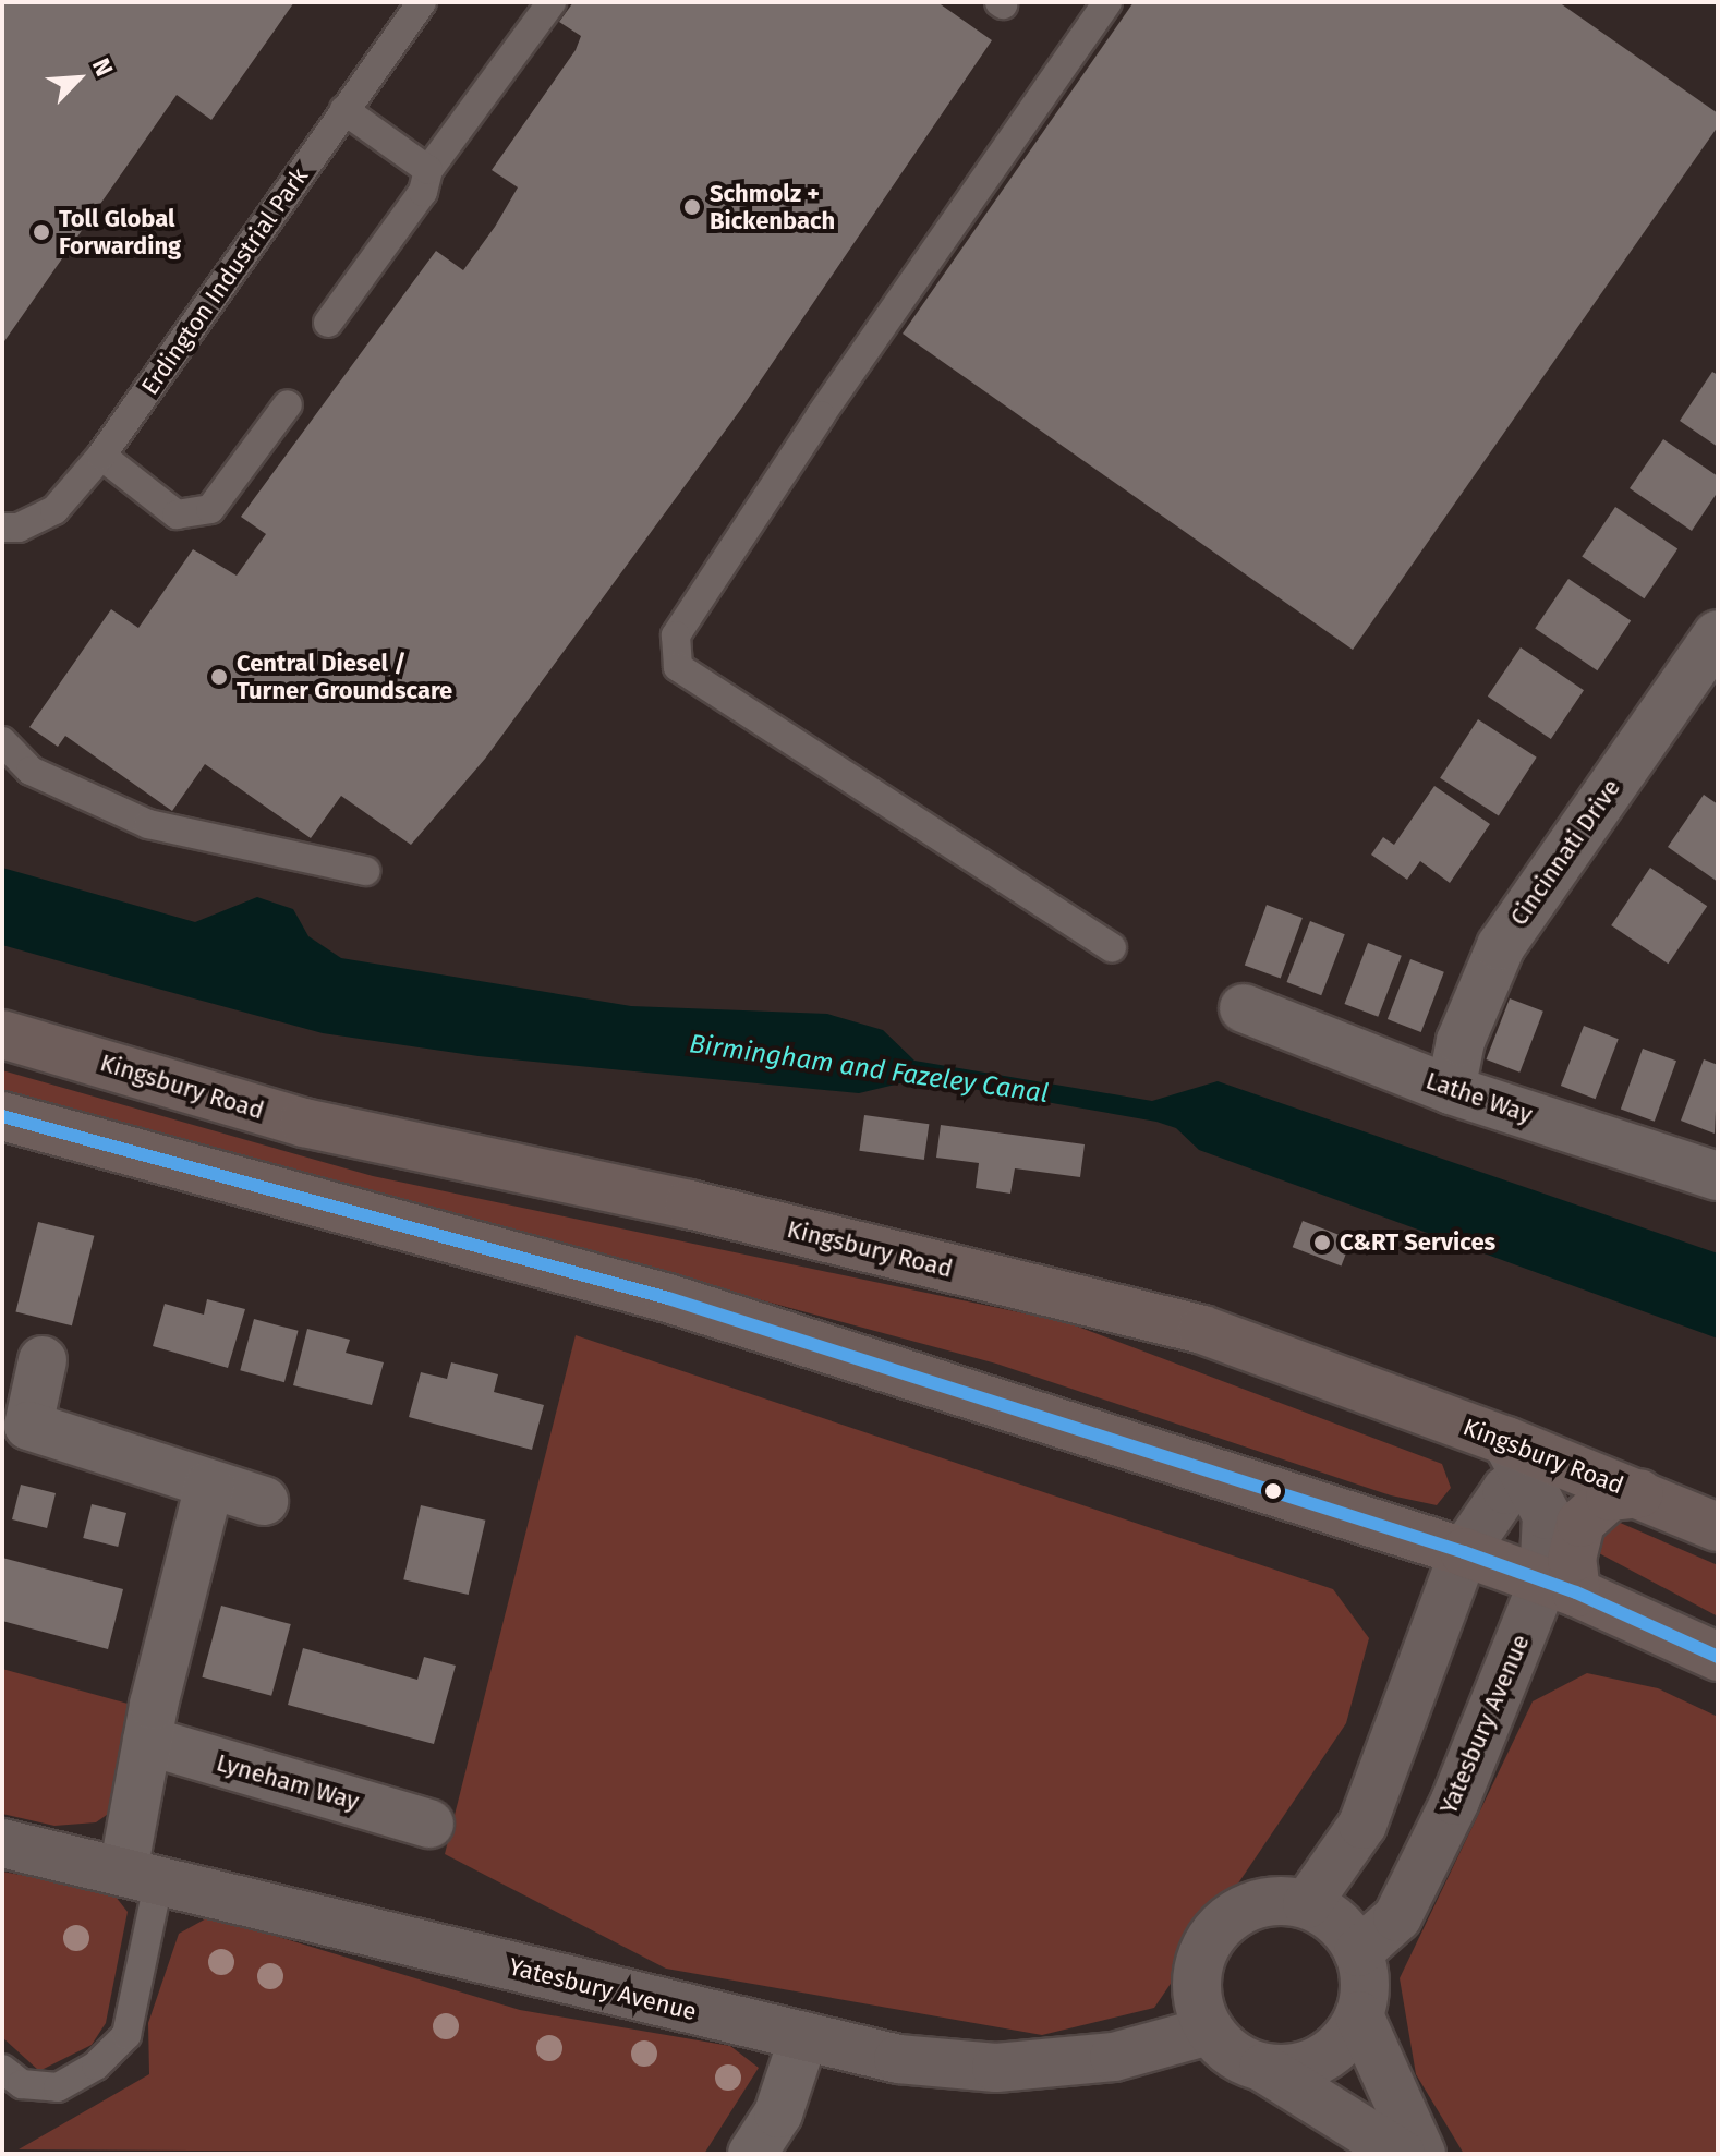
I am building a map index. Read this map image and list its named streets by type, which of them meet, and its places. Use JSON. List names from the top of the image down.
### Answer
{
  "streets": {
    "highway": ["Kingsbury Road"],
    "street": [
      "Cincinnati Drive",
      "Lathe Way",
      "Yatesbury Avenue",
      "Lyneham Way"
    ],
    "lane": ["Erdington Industrial Park"]
  },
  "crossings": [
    ["Cincinnati Drive", "Lathe Way"],
    ["Kingsbury Road", "Yatesbury Avenue"]
  ],
  "water": ["Birmingham and Fazeley Canal"],
  "places": [
    "Schmolz + Bickenbach",
    "Toll Global Forwarding",
    "Central Diesel / Turner Groundscare",
    "C&RT Services"
  ],
  "north": "top right"
}
